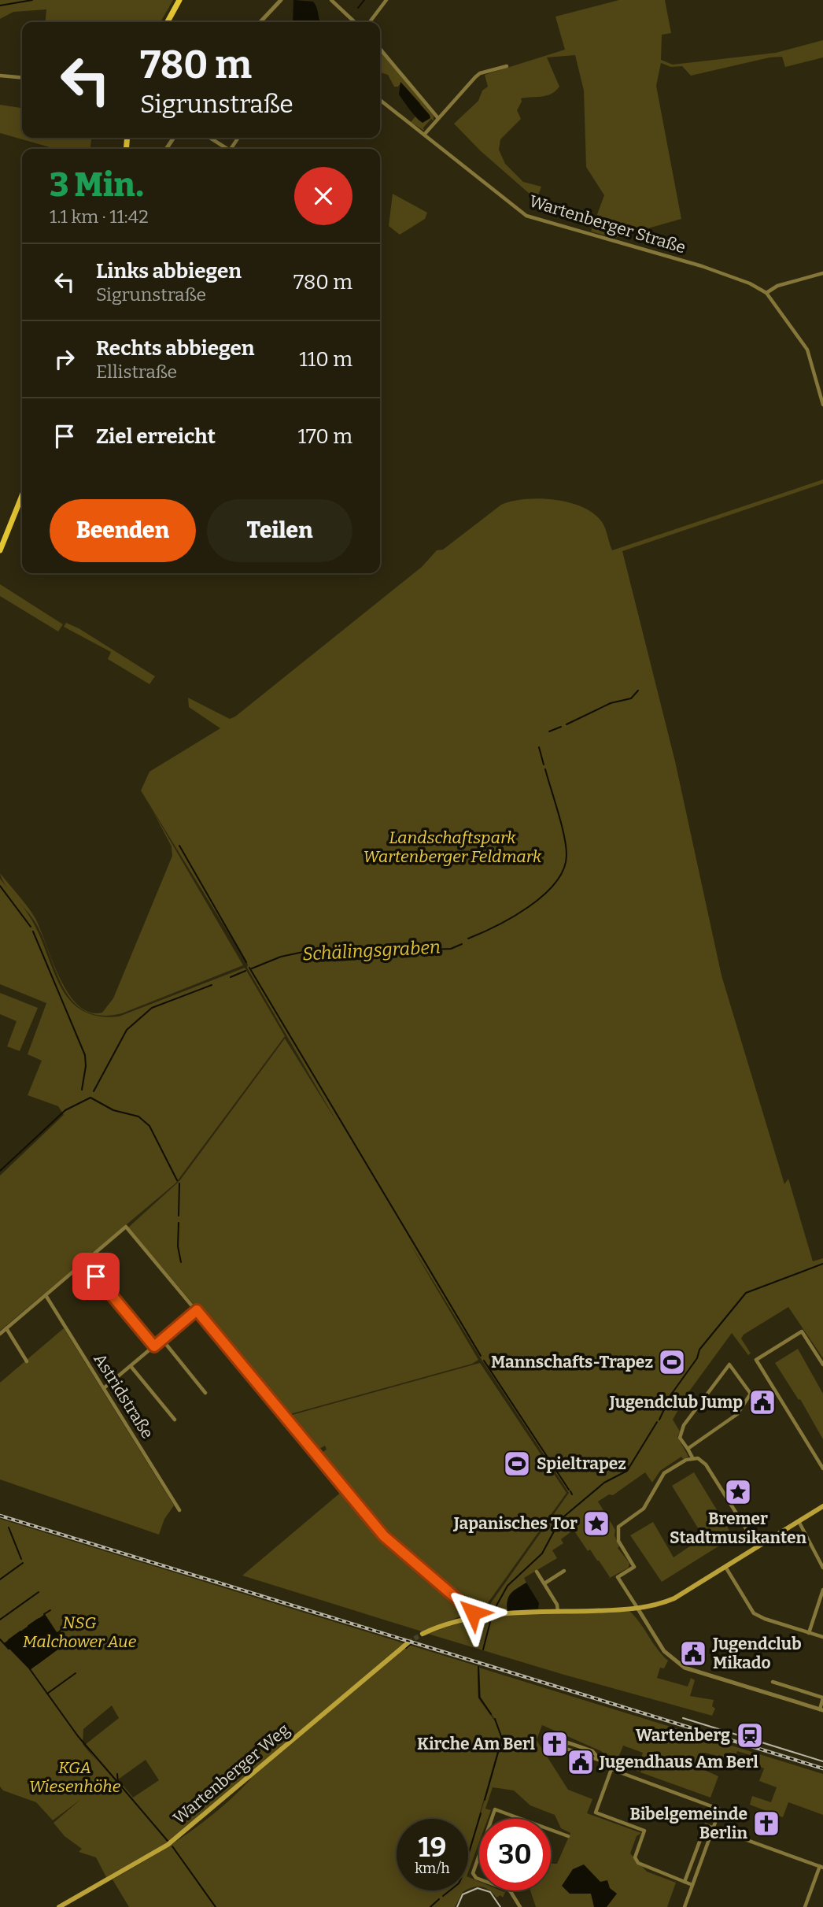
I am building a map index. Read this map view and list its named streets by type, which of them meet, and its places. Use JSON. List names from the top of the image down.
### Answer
{
  "streets": {
    "main road": ["Wartenberger Weg"],
    "street": ["Wartenberger Straße", "Astridstraße"]
  },
  "water": ["Schälingsgraben"],
  "parks": ["Landschaftspark Wartenberger Feldmark", "NSG Malchower Aue", "KGA Wiesenhöhe"],
  "places": {
    "sports": ["Mannschafts-Trapez", "Spieltrapez"],
    "public building": ["Jugendclub Jump", "Jugendclub Mikado", "Jugendhaus Am Berl"],
    "place": ["Bremer Stadtmusikanten", "Japanisches Tor"],
    "station": ["Wartenberg"],
    "church": ["Kirche Am Berl", "Bibelgemeinde Berlin"]
  },
  "page": {
    "turn": ["780 m", "Sigrunstraße"],
    "heading": ["3 Min.", "1.1 km · 11:42"],
    "list": [
      {
        "name": "Links abbiegen",
        "note": "Sigrunstraße",
        "value": "780 m"
      },
      {
        "name": "Rechts abbiegen",
        "note": "Ellistraße",
        "value": "110 m"
      },
      {
        "name": "Ziel erreicht",
        "value": "170 m"
      }
    ],
    "buttons": ["Beenden", "Teilen"],
    "speed": "19 km/h",
    "limit": "30"
  }
}
